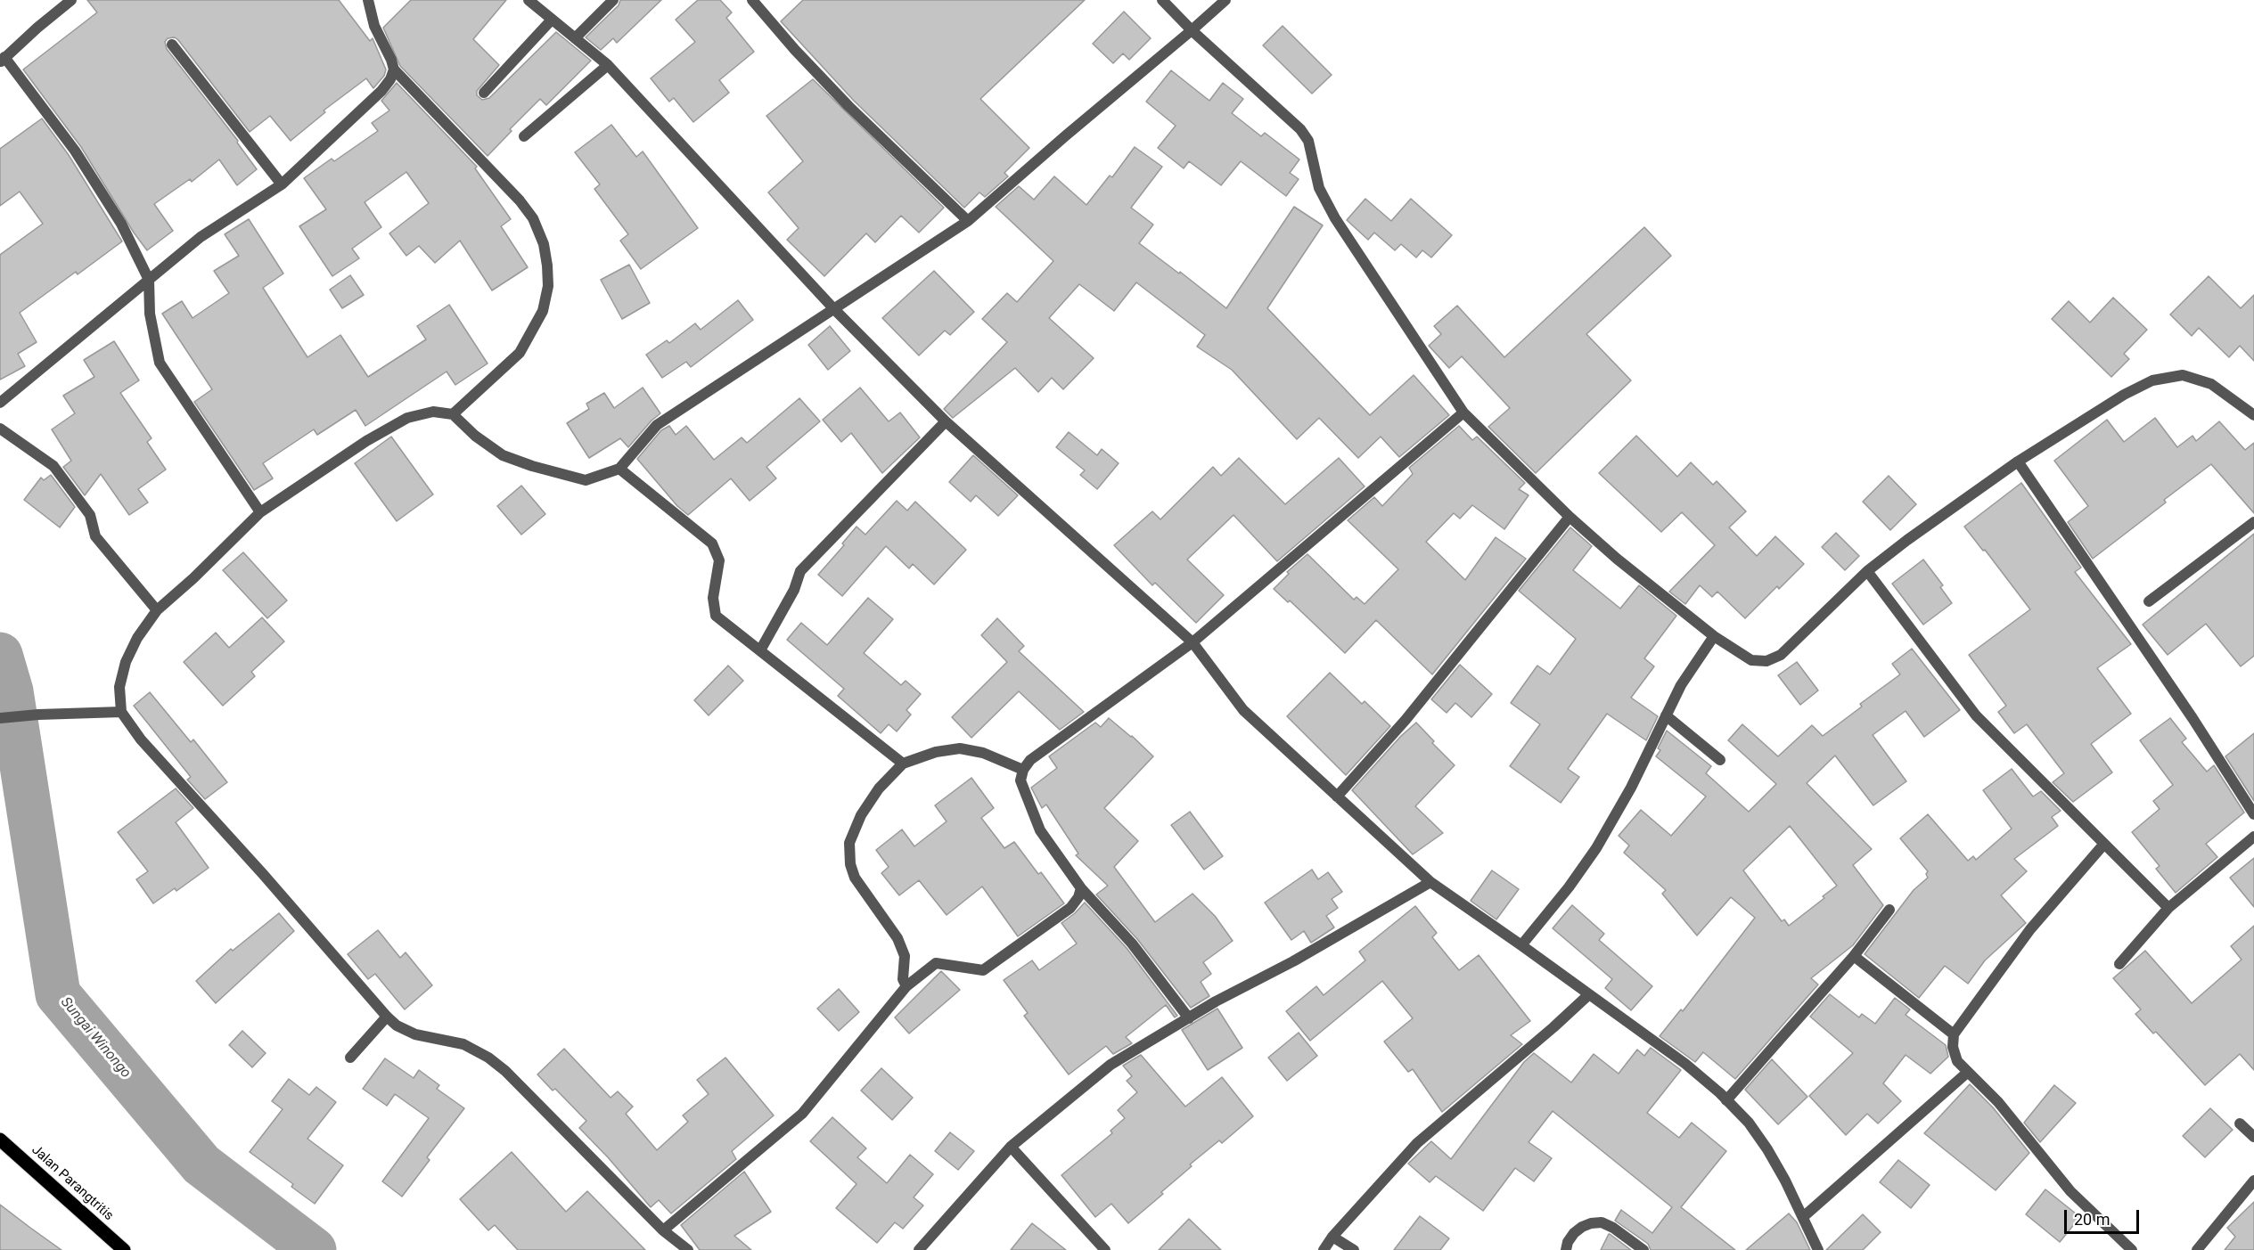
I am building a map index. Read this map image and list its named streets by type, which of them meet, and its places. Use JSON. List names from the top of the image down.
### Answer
{
  "streets": {
    "main road": ["Jalan Parangtritis"]
  },
  "water": ["Sungai Winongo"],
  "scale_bar": "20 m"
}
